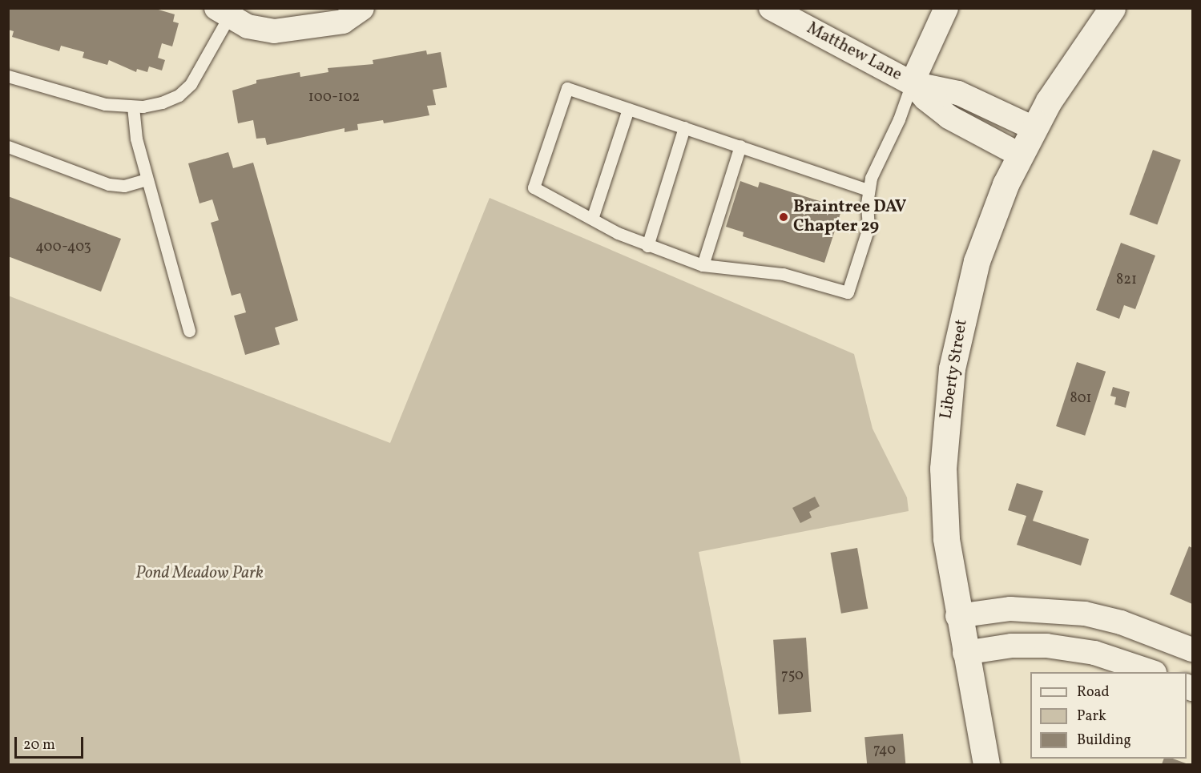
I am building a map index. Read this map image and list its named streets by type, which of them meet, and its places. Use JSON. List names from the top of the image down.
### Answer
{
  "streets": {
    "main road": ["Liberty Street"],
    "street": ["Matthew Lane"]
  },
  "crossings": [
    ["Matthew Lane", "Liberty Street"]
  ],
  "parks": ["Pond Meadow Park"],
  "places": ["Braintree DAV Chapter 29"],
  "house_numbers": [
    "100-102",
    "400-403",
    "821",
    "801",
    "750",
    "740"
  ],
  "legend": ["Road", "Park", "Building"],
  "scale_bar": "20 m"
}
